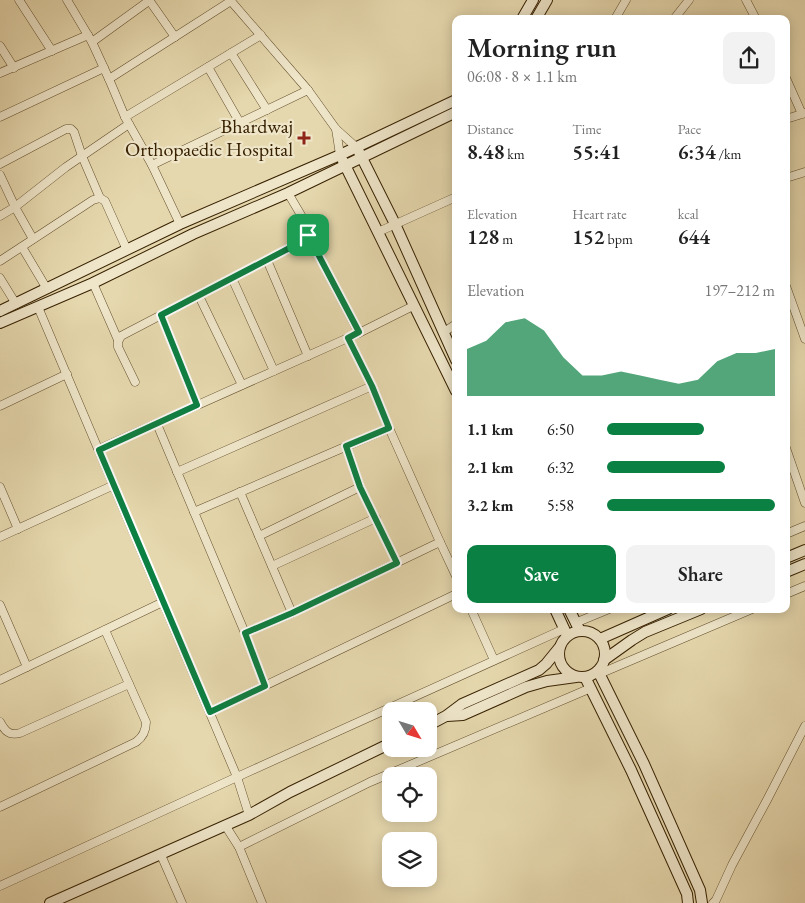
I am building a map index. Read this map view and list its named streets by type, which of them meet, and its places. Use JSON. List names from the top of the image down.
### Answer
{
  "places": {
    "health": ["Bhardwaj Orthopaedic Hospital"]
  },
  "north": "bottom right",
  "page": {
    "heading": ["Morning run", "06:08 · 8 × 1.1 km"],
    "stats": [
      ["Distance", "8.48 km"],
      ["Time", "55:41"],
      ["Pace", "6:34 /km"],
      ["Elevation", "128 m"],
      ["Heart rate", "152 bpm"],
      ["kcal", "644"]
    ],
    "chart": ["Elevation", "197–212 m"],
    "list": [
      {
        "name": "1.1 km",
        "note": "6:50"
      },
      {
        "name": "2.1 km",
        "note": "6:32"
      },
      {
        "name": "3.2 km",
        "note": "5:58"
      }
    ],
    "buttons": ["Save", "Share"]
  }
}
